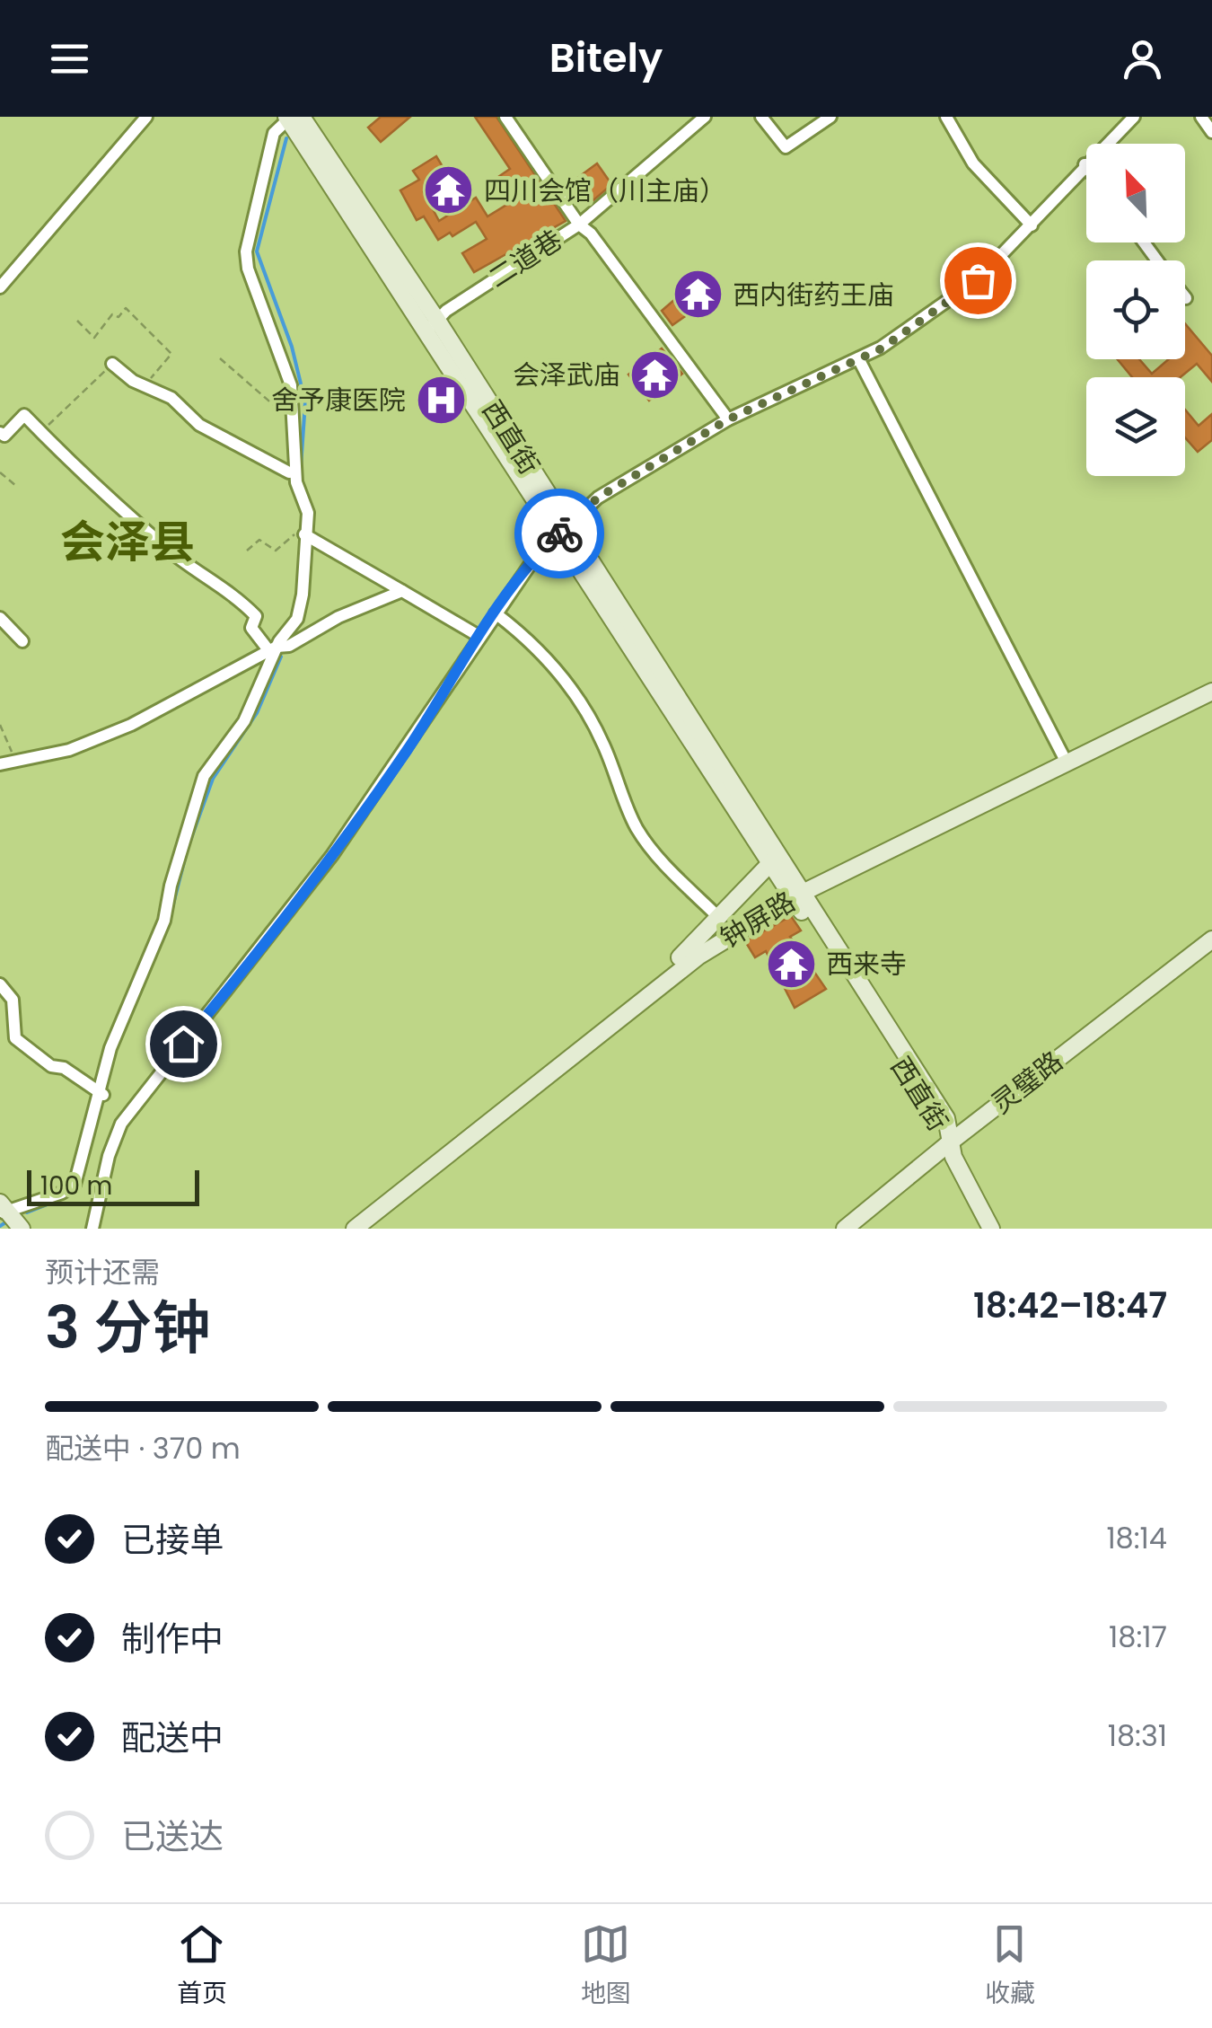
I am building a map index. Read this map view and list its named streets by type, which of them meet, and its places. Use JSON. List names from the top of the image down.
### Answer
{
  "streets": {
    "street": [
      "二道巷",
      "西直街",
      "钟屏路",
      "灵璧路"
    ]
  },
  "crossings": [
    ["二道巷", "西直街"],
    ["西直街", "钟屏路"],
    ["西直街", "灵璧路"]
  ],
  "districts": ["会泽县"],
  "places": {
    "temple": [
      "四川会馆（川主庙）",
      "西内街药王庙",
      "会泽武庙",
      "西来寺"
    ],
    "hospital": ["舍予康医院"]
  },
  "scale_bar": "100 m",
  "north": "top left",
  "page": {
    "header": "Bitely",
    "scale": "100 m",
    "heading": ["3 分钟", "预计还需", "18:42–18:47"],
    "bar": "配送中 · 370 m",
    "list": [
      ["已接单", "18:14"],
      ["制作中", "18:17"],
      ["配送中", "18:31"],
      "已送达"
    ],
    "tabs": ["首页", "地图", "收藏"]
  }
}
